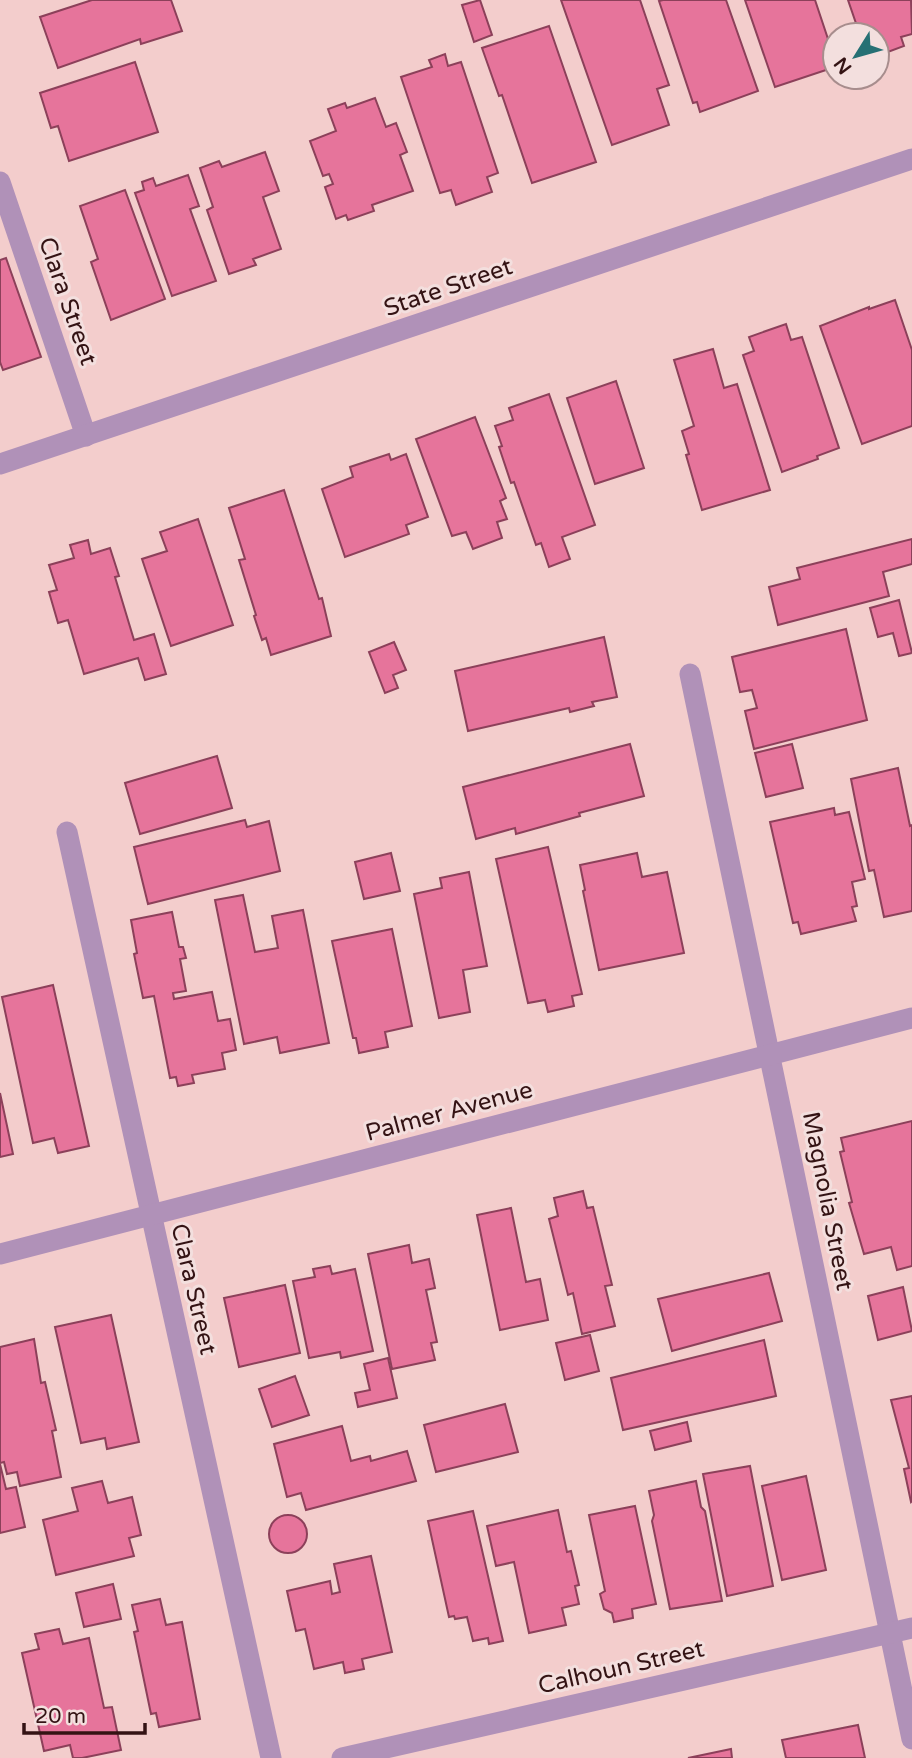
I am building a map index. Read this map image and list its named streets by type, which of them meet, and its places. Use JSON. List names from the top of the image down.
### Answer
{
  "streets": {
    "street": [
      "State Street",
      "Clara Street",
      "Palmer Avenue",
      "Magnolia Street",
      "Calhoun Street"
    ]
  },
  "crossings": [
    ["State Street", "Clara Street"],
    ["Clara Street", "Palmer Avenue"],
    ["Palmer Avenue", "Magnolia Street"],
    ["Magnolia Street", "Calhoun Street"]
  ],
  "scale_bar": "20 m",
  "north": "bottom left"
}
